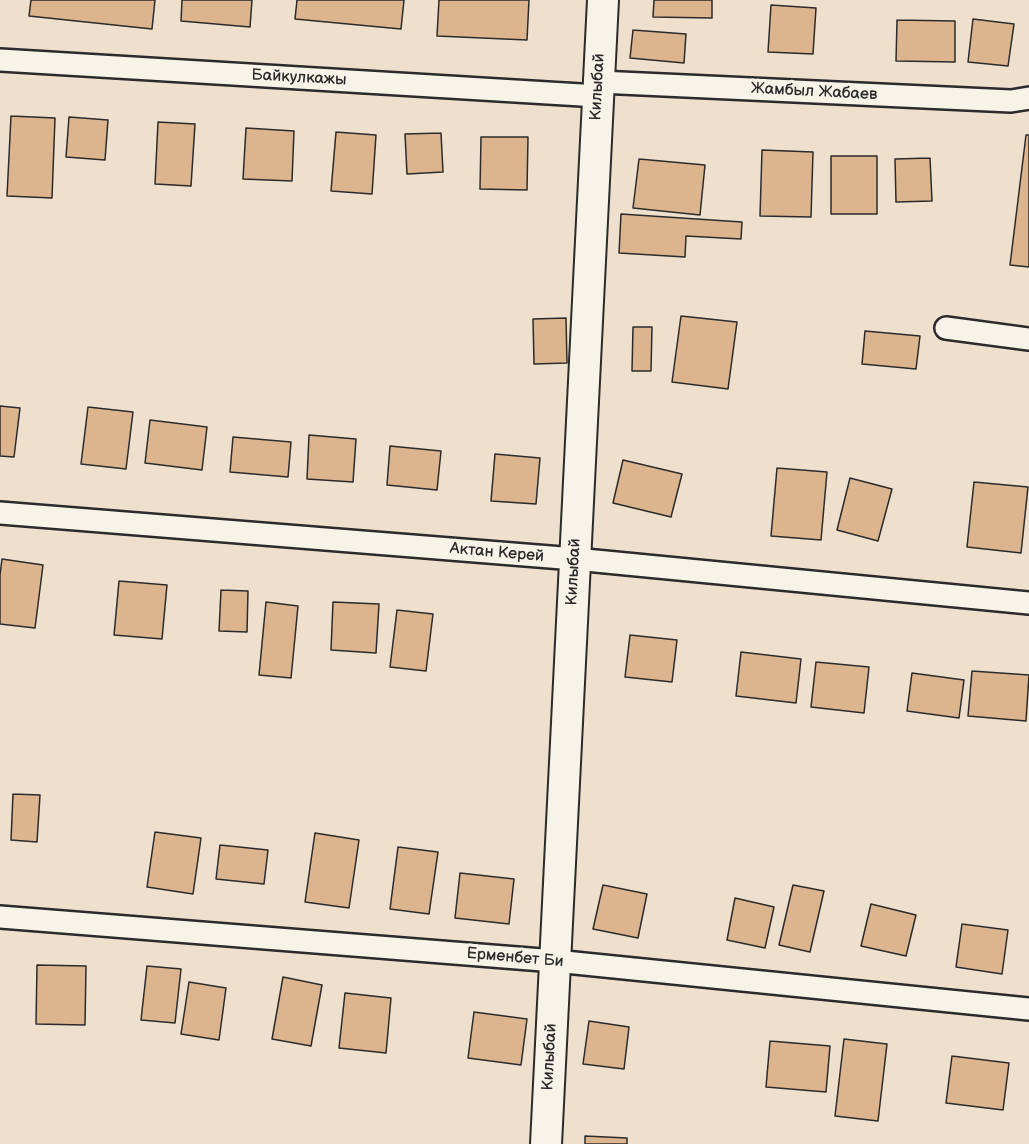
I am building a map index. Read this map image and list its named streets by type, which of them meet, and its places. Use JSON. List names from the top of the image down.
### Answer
{
  "streets": {
    "street": [
      "Байкулкажы",
      "Килыбай",
      "Жамбыл Жабаев",
      "Актан Керей",
      "Ерменбет Би"
    ]
  },
  "crossings": [
    ["Байкулкажы", "Килыбай"],
    ["Байкулкажы", "Жамбыл Жабаев"],
    ["Килыбай", "Жамбыл Жабаев"],
    ["Килыбай", "Актан Керей"],
    ["Килыбай", "Ерменбет Би"]
  ]
}
